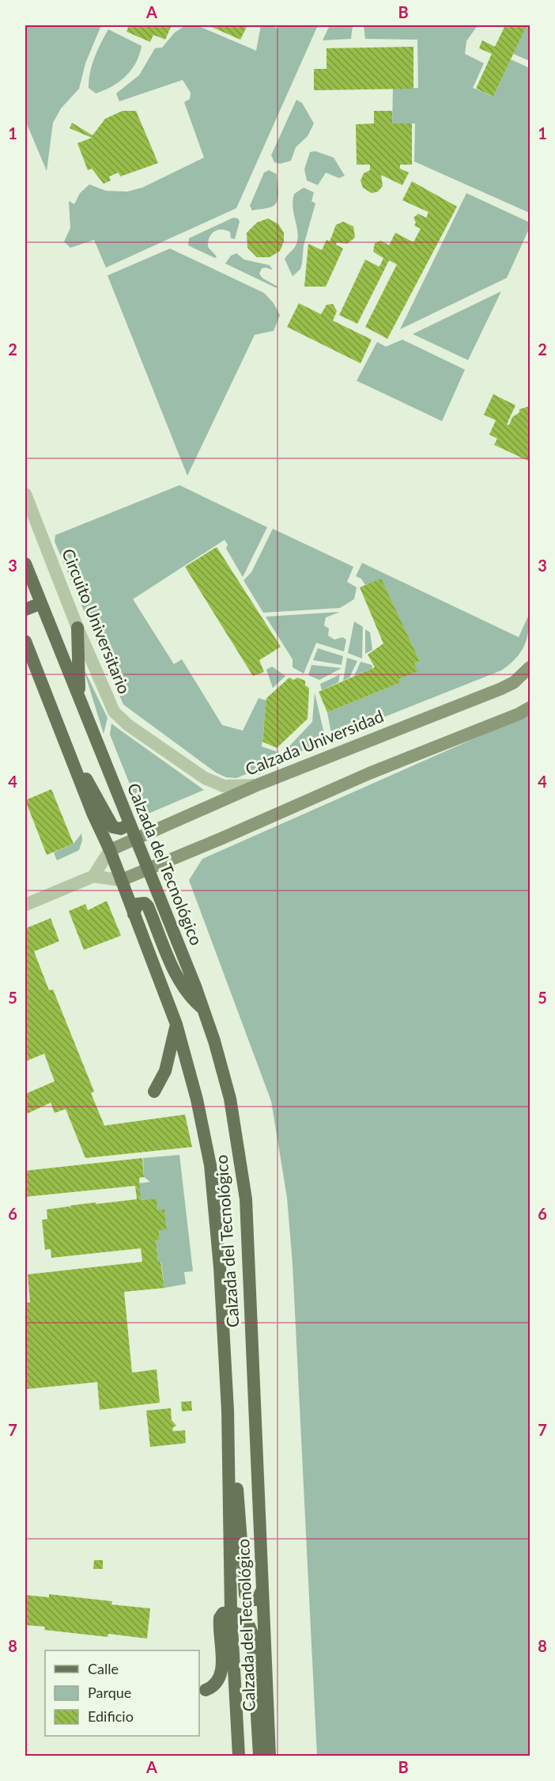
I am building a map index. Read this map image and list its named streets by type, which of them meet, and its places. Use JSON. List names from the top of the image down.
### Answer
{
  "streets": {
    "main road": ["Calzada Universidad", "Calzada del Tecnológico"],
    "street": ["Circuito Universitario"]
  },
  "crossings": [
    ["Circuito Universitario", "Calzada Universidad"],
    ["Calzada Universidad", "Calzada del Tecnológico"]
  ],
  "legend": ["Calle", "Parque", "Edificio"],
  "grid": {
    "columns": ["A", "B"],
    "rows": [
      "1",
      "2",
      "3",
      "4",
      "5",
      "6",
      "7",
      "8"
    ]
  }
}
